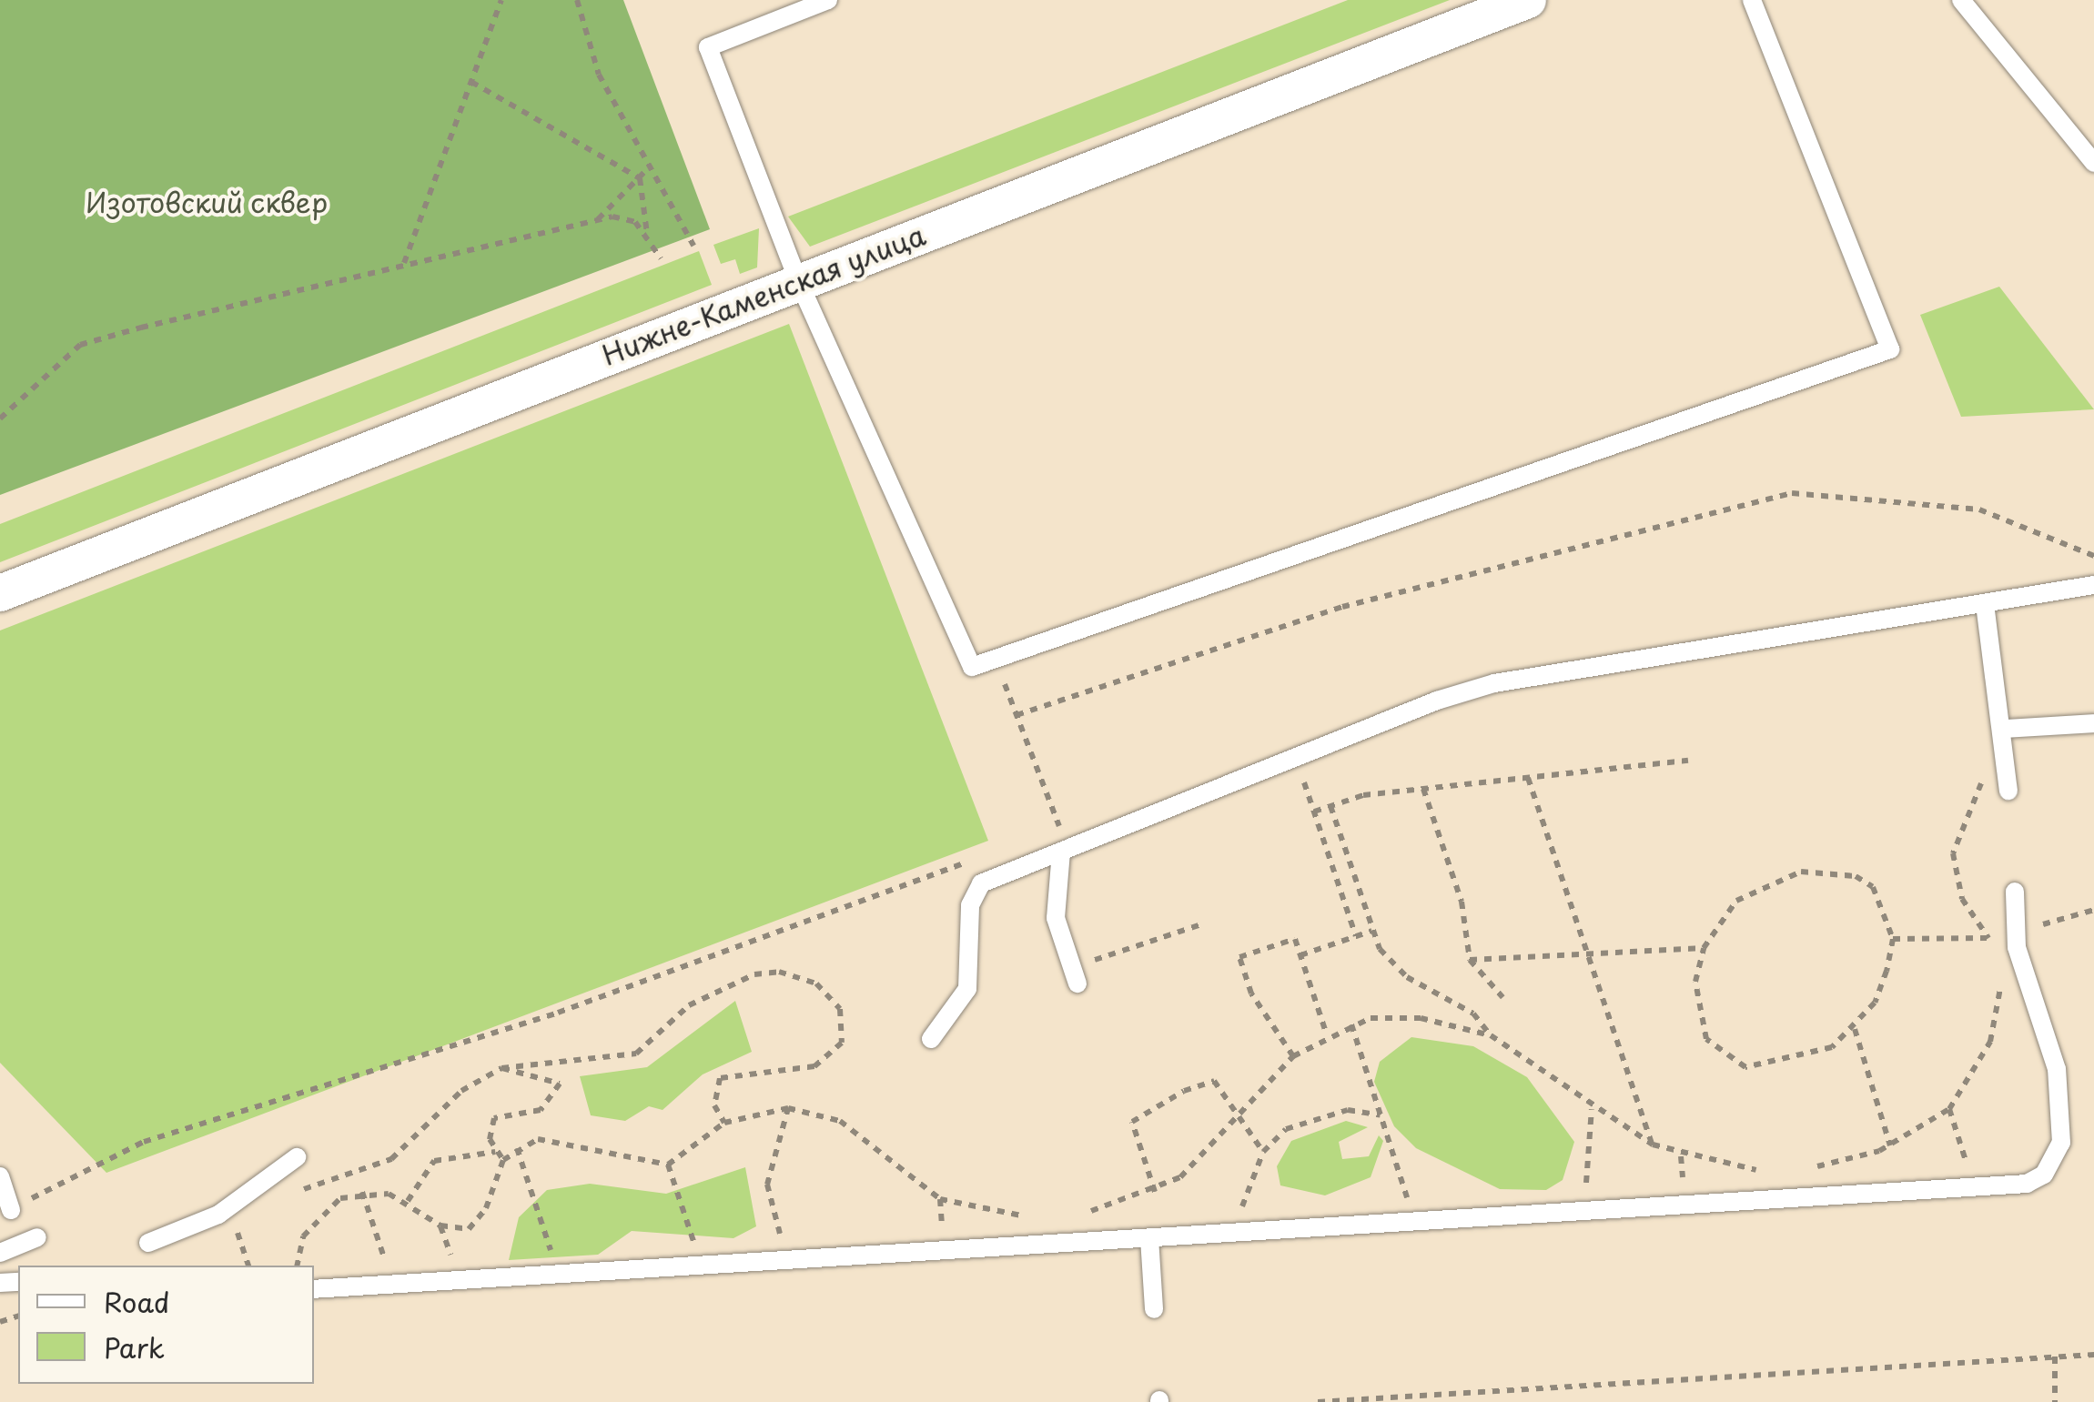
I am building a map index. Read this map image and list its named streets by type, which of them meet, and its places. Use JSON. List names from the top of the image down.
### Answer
{
  "streets": {
    "street": ["Нижне-Каменская улица"]
  },
  "parks": ["Изотовский сквер"],
  "legend": ["Road", "Park"]
}
